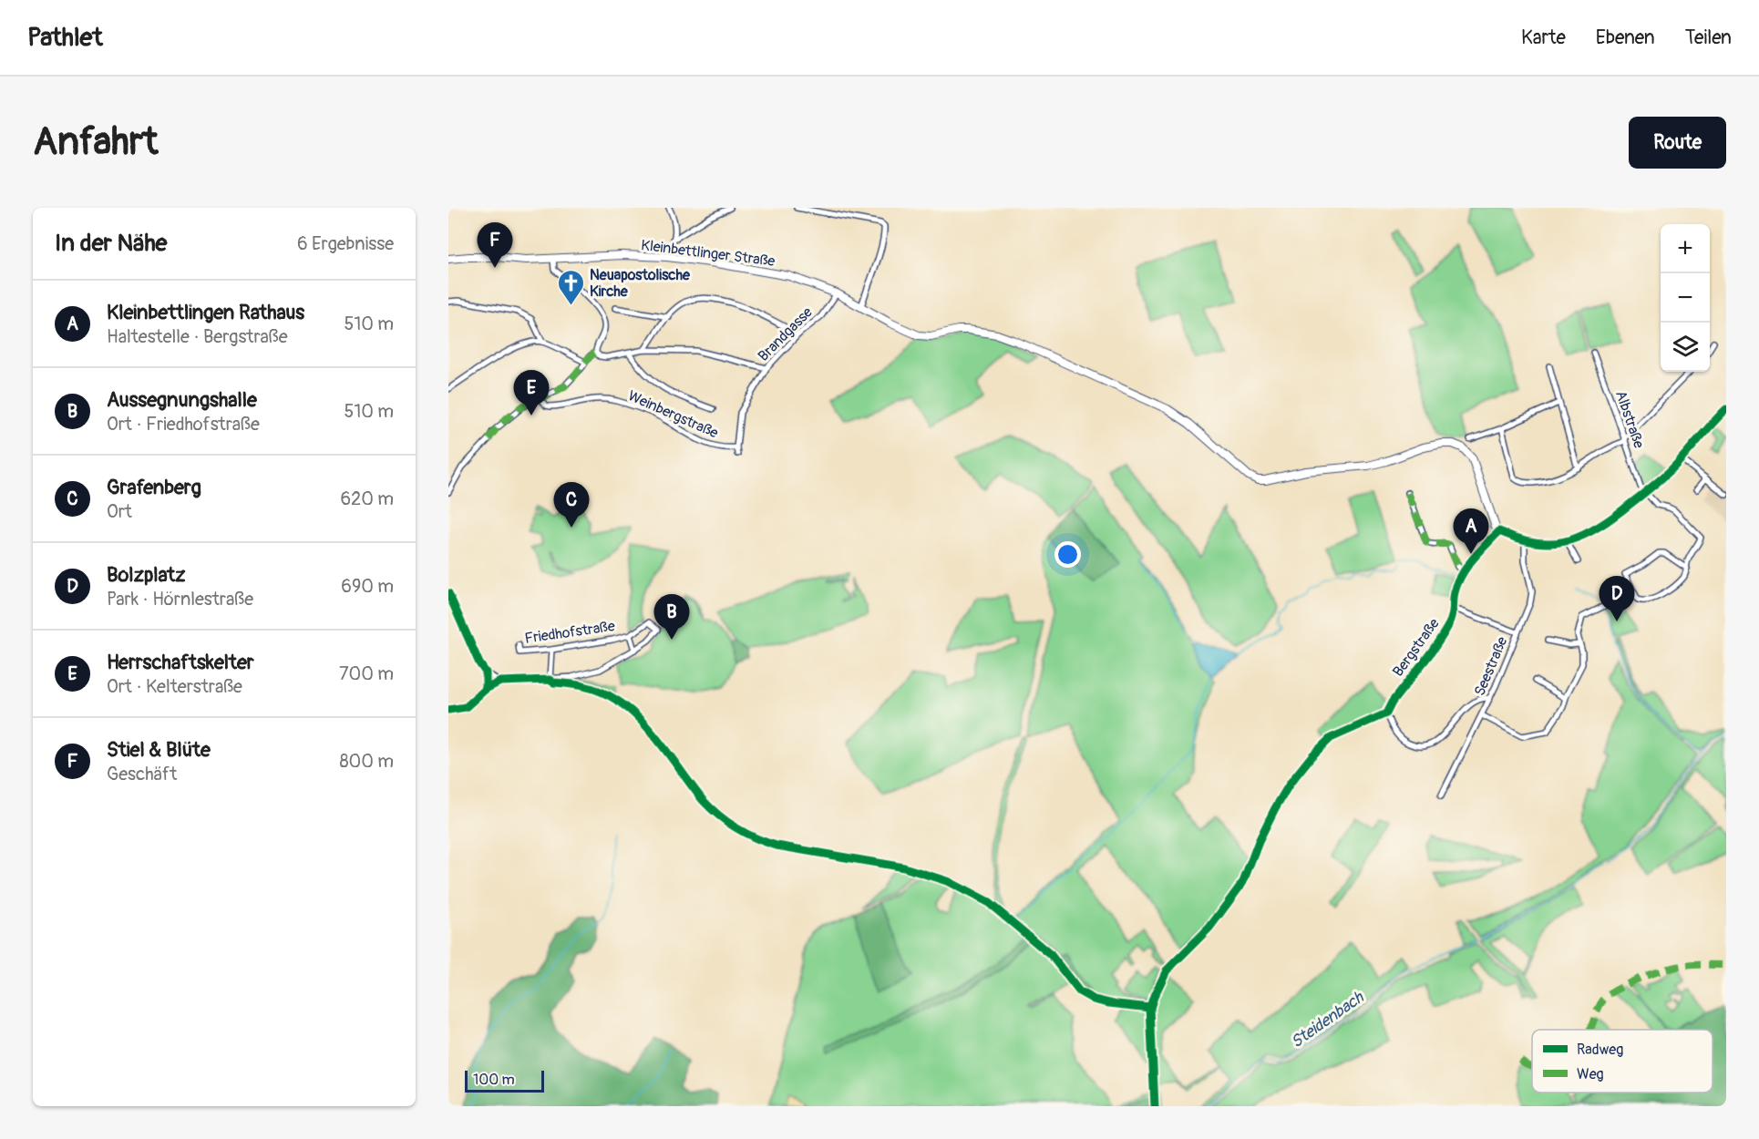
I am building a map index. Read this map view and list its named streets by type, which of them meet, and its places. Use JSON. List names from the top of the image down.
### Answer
{
  "streets": {
    "street": [
      "Kleinbettlinger Straße",
      "Brandgasse",
      "Weinbergstraße",
      "Albstraße",
      "Friedhofstraße",
      "Bergstraße",
      "Seestraße"
    ]
  },
  "crossings": [
    ["Kleinbettlinger Straße", "Brandgasse"],
    ["Kleinbettlinger Straße", "Bergstraße"],
    ["Brandgasse", "Weinbergstraße"]
  ],
  "water": ["Steidenbach"],
  "places": {
    "church": ["Neuapostolische Kirche"]
  },
  "legend": ["Radweg", "Weg"],
  "scale_bar": "100 m",
  "page": {
    "header": "Pathlet",
    "nav": ["Karte", "Ebenen", "Teilen"],
    "buttons": "Route",
    "title": "Anfahrt",
    "heading": ["In der Nähe", "6 Ergebnisse"],
    "pins": [
      "F",
      "E",
      "C",
      "A",
      "D",
      "B"
    ],
    "map_buttons": ["+", "−"],
    "list": [
      {
        "mark": "A",
        "name": "Kleinbettlingen Rathaus",
        "note": "Haltestelle · Bergstraße",
        "value": "510 m"
      },
      {
        "mark": "B",
        "name": "Aussegnungshalle",
        "note": "Ort · Friedhofstraße",
        "value": "510 m"
      },
      {
        "mark": "C",
        "name": "Grafenberg",
        "note": "Ort",
        "value": "620 m"
      },
      {
        "mark": "D",
        "name": "Bolzplatz",
        "note": "Park · Hörnlestraße",
        "value": "690 m"
      },
      {
        "mark": "E",
        "name": "Herrschaftskelter",
        "note": "Ort · Kelterstraße",
        "value": "700 m"
      },
      {
        "mark": "F",
        "name": "Stiel & Blüte",
        "note": "Geschäft",
        "value": "800 m"
      }
    ],
    "scale": "100 m"
  }
}
